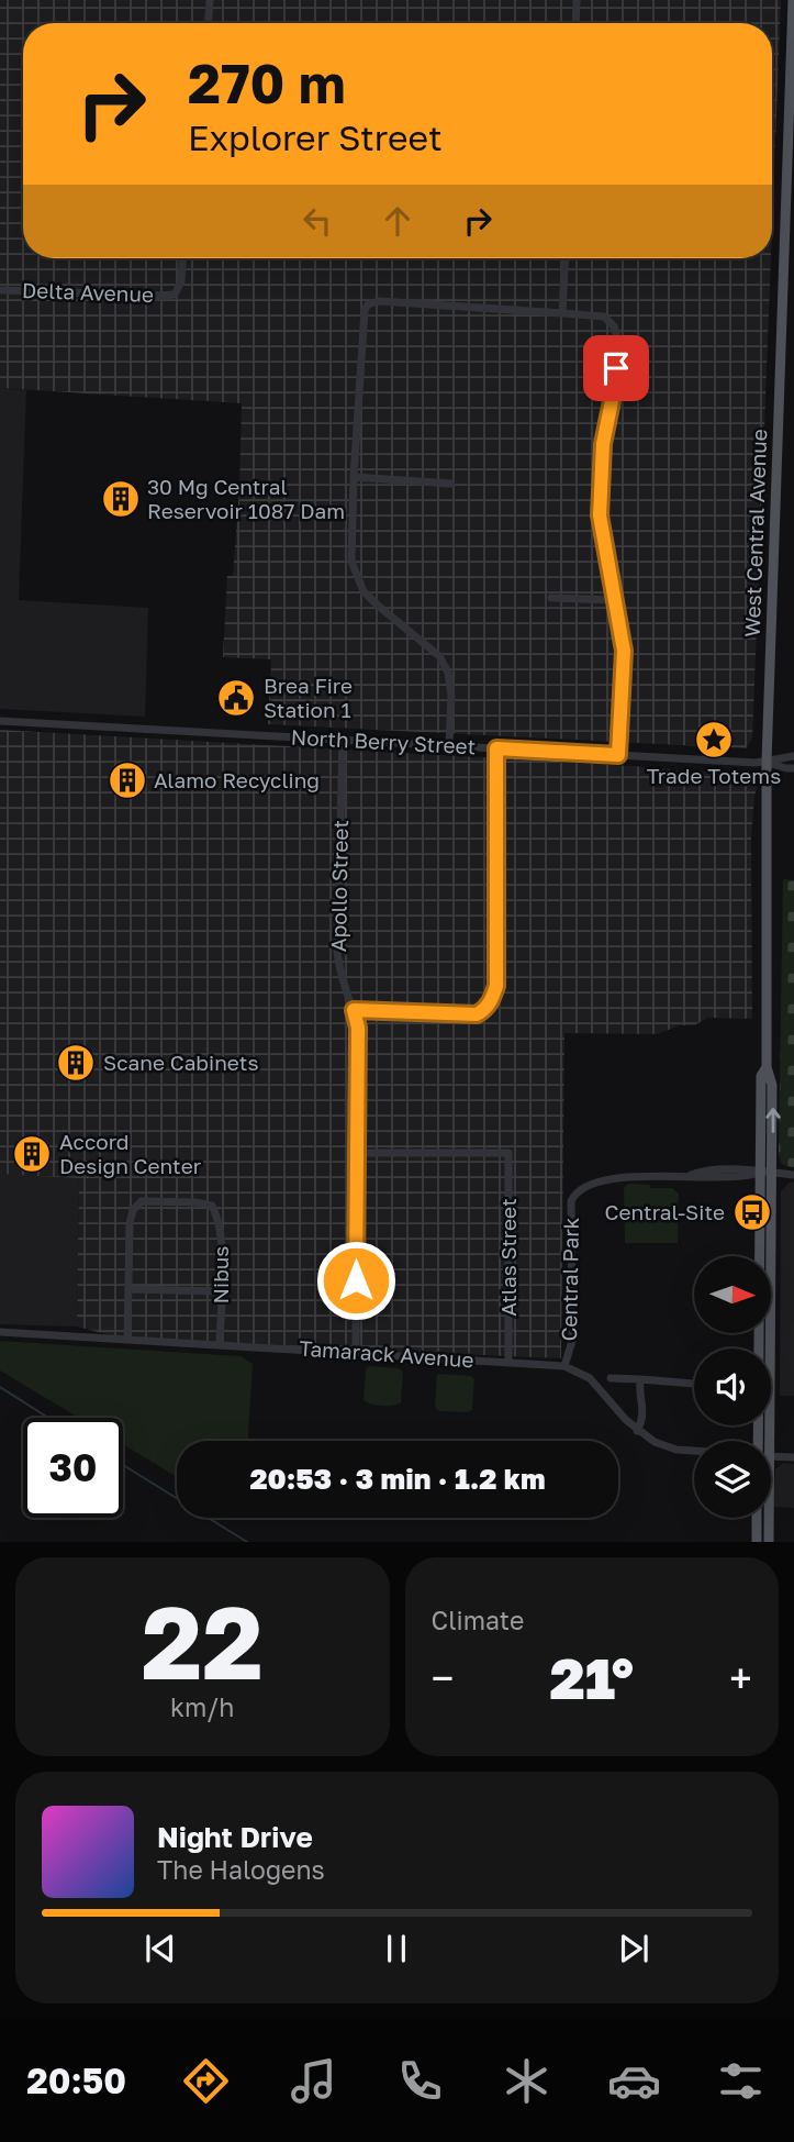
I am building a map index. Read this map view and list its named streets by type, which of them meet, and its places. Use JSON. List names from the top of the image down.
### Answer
{
  "streets": {
    "main road": ["West Central Avenue"],
    "street": [
      "Delta Avenue",
      "North Berry Street",
      "Apollo Street",
      "Atlas Street",
      "Nibus",
      "Central Park",
      "Tamarack Avenue"
    ]
  },
  "crossings": [
    ["West Central Avenue", "North Berry Street"],
    ["West Central Avenue", "Central Park"],
    ["North Berry Street", "Apollo Street"],
    ["Apollo Street", "Atlas Street"],
    ["Apollo Street", "Tamarack Avenue"],
    ["Atlas Street", "Tamarack Avenue"],
    ["Nibus", "Tamarack Avenue"],
    ["Central Park", "Tamarack Avenue"]
  ],
  "places": {
    "building": [
      "30 Mg Central Reservoir 1087 Dam",
      "Alamo Recycling",
      "Scane Cabinets",
      "Accord Design Center"
    ],
    "public building": ["Brea Fire Station 1"],
    "place": ["Trade Totems"],
    "bus stop": ["Central-Site"]
  },
  "north": "right",
  "page": {
    "turn": ["270 m", "Explorer Street"],
    "limit": "30",
    "trip": "20:53 · 3 min · 1.2 km",
    "tile": [
      ["22", "km/h"],
      "Climate"
    ],
    "heat": ["−", "21°", "+"],
    "song": ["Night Drive", "The Halogens"],
    "tabs": "20:50"
  }
}
